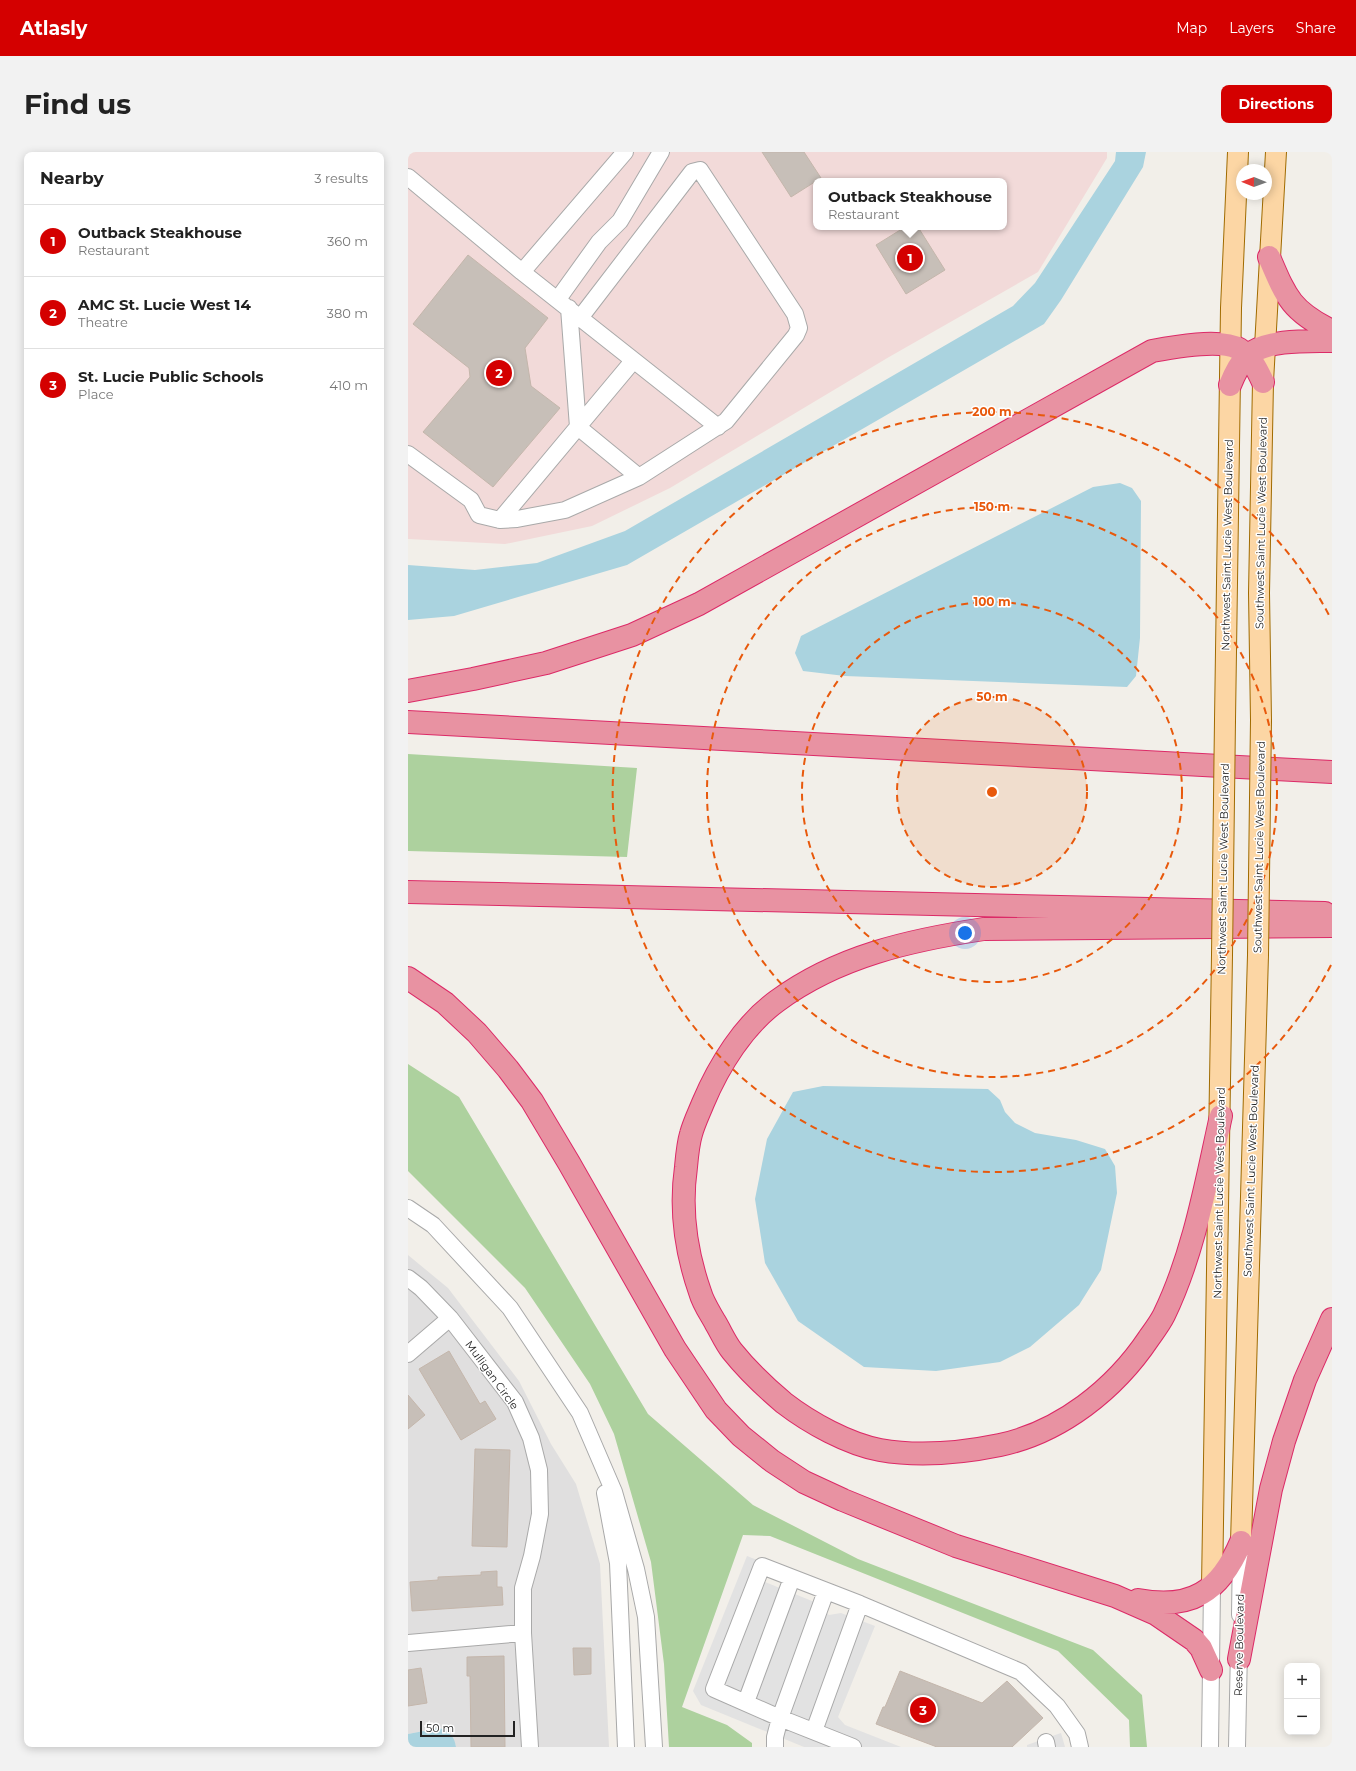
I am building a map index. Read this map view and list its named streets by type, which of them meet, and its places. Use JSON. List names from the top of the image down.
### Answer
{
  "streets": {
    "main road": ["Southwest Saint Lucie West Boulevard", "Northwest Saint Lucie West Boulevard"],
    "street": ["Mulligan Circle", "Reserve Boulevard"]
  },
  "crossings": [
    ["Southwest Saint Lucie West Boulevard", "Reserve Boulevard"]
  ],
  "scale_bar": "50 m",
  "north": "left",
  "page": {
    "header": "Atlasly",
    "nav": ["Map", "Layers", "Share"],
    "buttons": "Directions",
    "title": "Find us",
    "heading": ["Nearby", "3 results"],
    "popup": ["Outback Steakhouse", "Restaurant"],
    "list": [
      {
        "mark": "1",
        "name": "Outback Steakhouse",
        "note": "Restaurant",
        "value": "360 m"
      },
      {
        "mark": "2",
        "name": "AMC St. Lucie West 14",
        "note": "Theatre",
        "value": "380 m"
      },
      {
        "mark": "3",
        "name": "St. Lucie Public Schools",
        "note": "Place",
        "value": "410 m"
      }
    ],
    "pins": ["1", "2", "3"],
    "map_buttons": ["+", "−"],
    "scale": "50 m"
  },
  "rings": [
    "200 m",
    "150 m",
    "100 m",
    "50 m"
  ]
}
